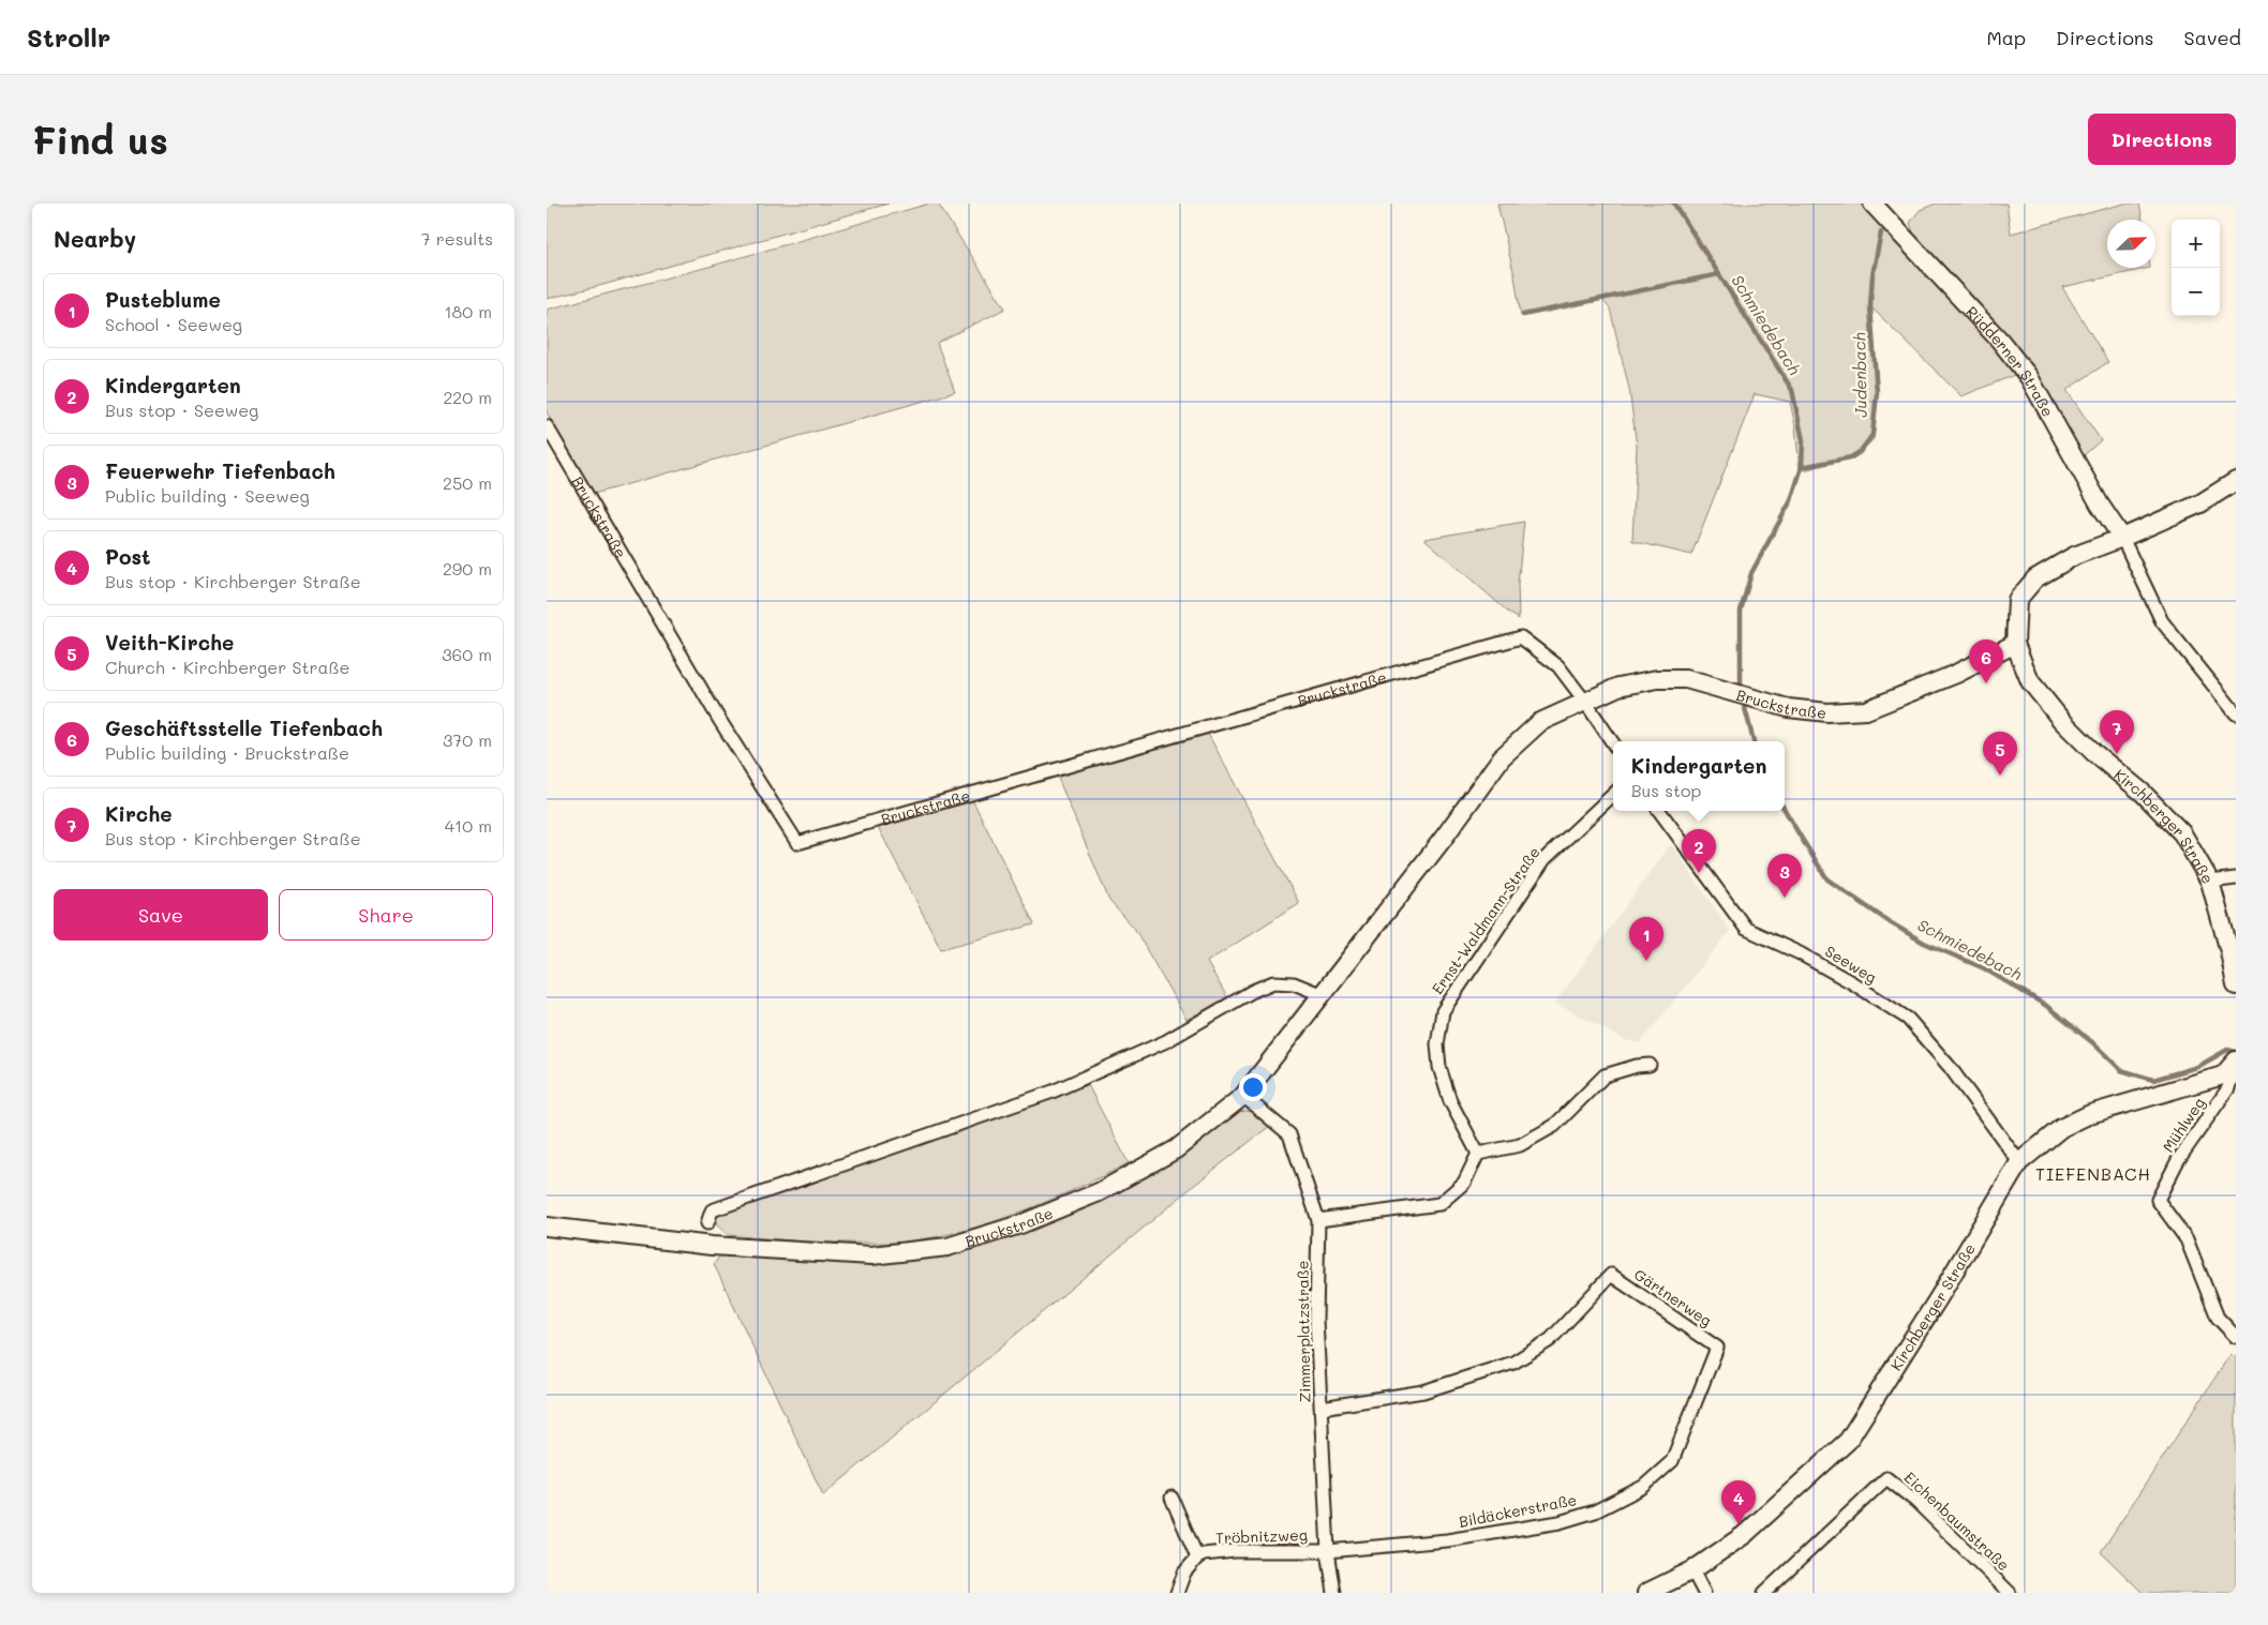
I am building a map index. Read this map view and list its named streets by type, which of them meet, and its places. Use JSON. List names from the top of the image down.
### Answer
{
  "streets": {
    "street": [
      "Rüdderner Straße",
      "Bruckstraße",
      "Kirchberger Straße",
      "Ernst-Waldmann-Straße",
      "Seeweg",
      "Mühlweg",
      "Gärtnerweg",
      "Zimmerplatzstraße",
      "Bildäckerstraße",
      "Eichenbaumstraße",
      "Tröbnitzweg"
    ]
  },
  "crossings": [
    ["Rüdderner Straße", "Kirchberger Straße"],
    ["Bruckstraße", "Kirchberger Straße"],
    ["Bruckstraße", "Zimmerplatzstraße"],
    ["Kirchberger Straße", "Seeweg"],
    ["Kirchberger Straße", "Mühlweg"],
    ["Gärtnerweg", "Zimmerplatzstraße"],
    ["Gärtnerweg", "Bildäckerstraße"],
    ["Zimmerplatzstraße", "Bildäckerstraße"],
    ["Zimmerplatzstraße", "Tröbnitzweg"],
    ["Bildäckerstraße", "Tröbnitzweg"]
  ],
  "districts": ["TIEFENBACH"],
  "water": ["Schmiedebach", "Judenbach"],
  "north": "top right",
  "page": {
    "header": "Strollr",
    "nav": ["Map", "Directions", "Saved"],
    "buttons": [
      "Directions",
      ["Save", "Share"]
    ],
    "title": "Find us",
    "heading": ["Nearby", "7 results"],
    "map_buttons": ["+", "−"],
    "list": [
      {
        "mark": "1",
        "name": "Pusteblume",
        "note": "School · Seeweg",
        "value": "180 m"
      },
      {
        "mark": "2",
        "name": "Kindergarten",
        "note": "Bus stop · Seeweg",
        "value": "220 m"
      },
      {
        "mark": "3",
        "name": "Feuerwehr Tiefenbach",
        "note": "Public building · Seeweg",
        "value": "250 m"
      },
      {
        "mark": "4",
        "name": "Post",
        "note": "Bus stop · Kirchberger Straße",
        "value": "290 m"
      },
      {
        "mark": "5",
        "name": "Veith-Kirche",
        "note": "Church · Kirchberger Straße",
        "value": "360 m"
      },
      {
        "mark": "6",
        "name": "Geschäftsstelle Tiefenbach",
        "note": "Public building · Bruckstraße",
        "value": "370 m"
      },
      {
        "mark": "7",
        "name": "Kirche",
        "note": "Bus stop · Kirchberger Straße",
        "value": "410 m"
      }
    ],
    "pins": [
      "6",
      "7",
      "5",
      "2",
      "3",
      "1",
      "4"
    ],
    "popup": ["Kindergarten", "Bus stop"]
  }
}
